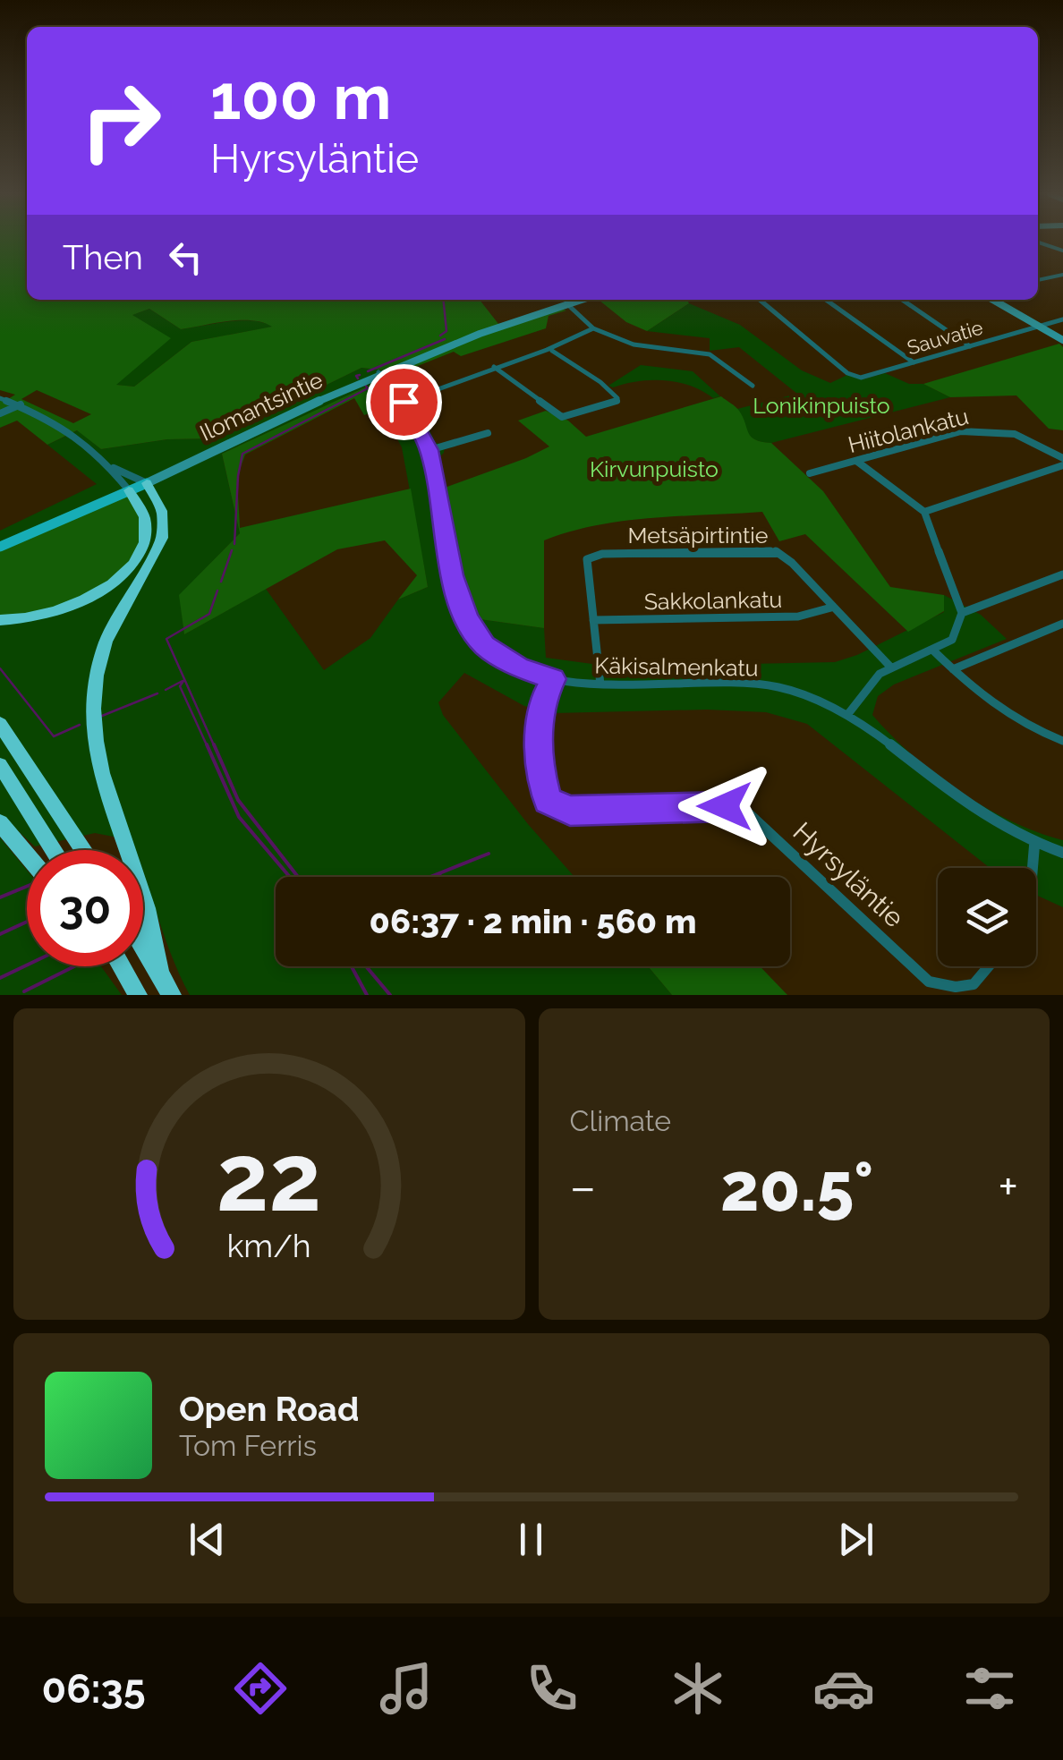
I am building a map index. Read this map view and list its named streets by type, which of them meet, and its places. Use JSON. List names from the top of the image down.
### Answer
{
  "streets": {
    "main road": ["Ilomantsintie"],
    "street": [
      "Sauvatie",
      "Hiitolankatu",
      "Metsäpirtintie",
      "Sakkolankatu",
      "Käkisalmenkatu",
      "Hyrsyläntie"
    ]
  },
  "crossings": [
    ["Ilomantsintie", "Käkisalmenkatu"],
    ["Metsäpirtintie", "Sakkolankatu"],
    ["Metsäpirtintie", "Käkisalmenkatu"],
    ["Käkisalmenkatu", "Hyrsyläntie"]
  ],
  "parks": ["Lonikinpuisto", "Kirvunpuisto"],
  "page": {
    "turn": ["100 m", "Hyrsyläntie"],
    "then": "Then",
    "limit": "30",
    "trip": "06:37 · 2 min · 560 m",
    "tile": "Climate",
    "heat": ["−", "20.5°", "+"],
    "song": ["Open Road", "Tom Ferris"],
    "tabs": "06:35",
    "gauge": ["22", "km/h"]
  }
}
